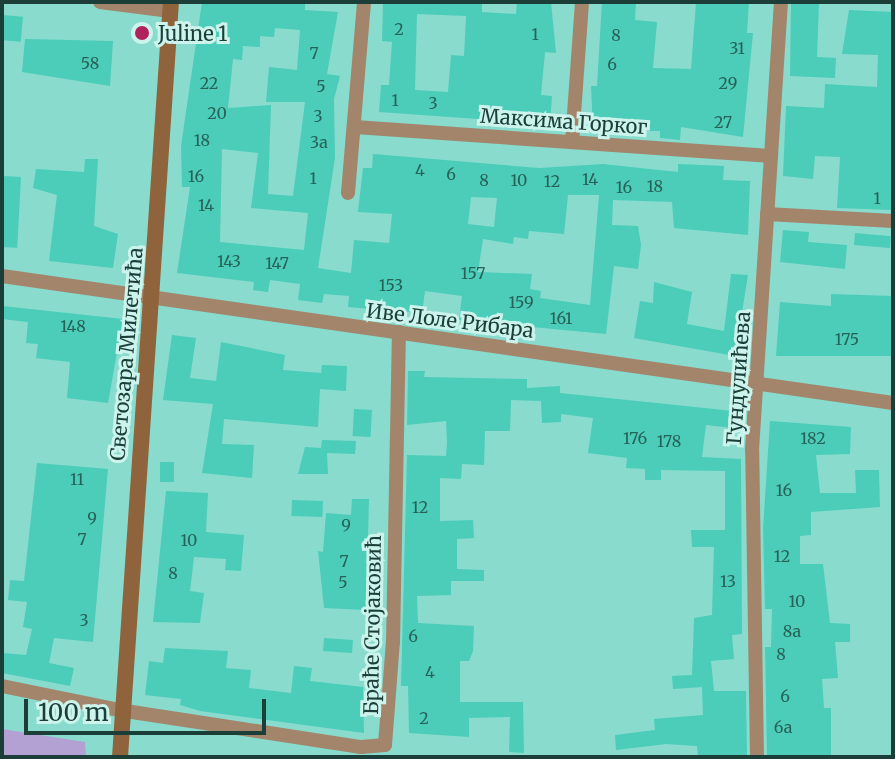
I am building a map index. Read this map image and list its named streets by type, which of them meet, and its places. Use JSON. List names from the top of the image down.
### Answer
{
  "streets": {
    "main road": ["Светозара Милетића"],
    "street": [
      "Максима Горког",
      "Иве Лоле Рибара",
      "Гундулићева",
      "Браће Стојаковић"
    ]
  },
  "crossings": [
    ["Максима Горког", "Гундулићева"],
    ["Иве Лоле Рибара", "Светозара Милетића"],
    ["Иве Лоле Рибара", "Гундулићева"],
    ["Иве Лоле Рибара", "Браће Стојаковић"],
    ["Светозара Милетића", "Браће Стојаковић"]
  ],
  "places": ["Juline 1"],
  "house_numbers": [
    "2",
    "1",
    "8",
    "31",
    "7",
    "58",
    "6",
    "22",
    "29",
    "5",
    "1",
    "3",
    "20",
    "3",
    "27",
    "18",
    "3a",
    "4",
    "6",
    "16",
    "1",
    "14",
    "8",
    "10",
    "12",
    "18",
    "16",
    "1",
    "14",
    "143",
    "147",
    "157",
    "153",
    "159",
    "161",
    "148",
    "175",
    "176",
    "182",
    "178",
    "11",
    "16",
    "12",
    "9",
    "9",
    "7",
    "10",
    "12",
    "7",
    "8",
    "13",
    "5",
    "10",
    "3",
    "8a",
    "6",
    "8",
    "4",
    "6",
    "2",
    "6a"
  ],
  "scale_bar": "100 m"
}
